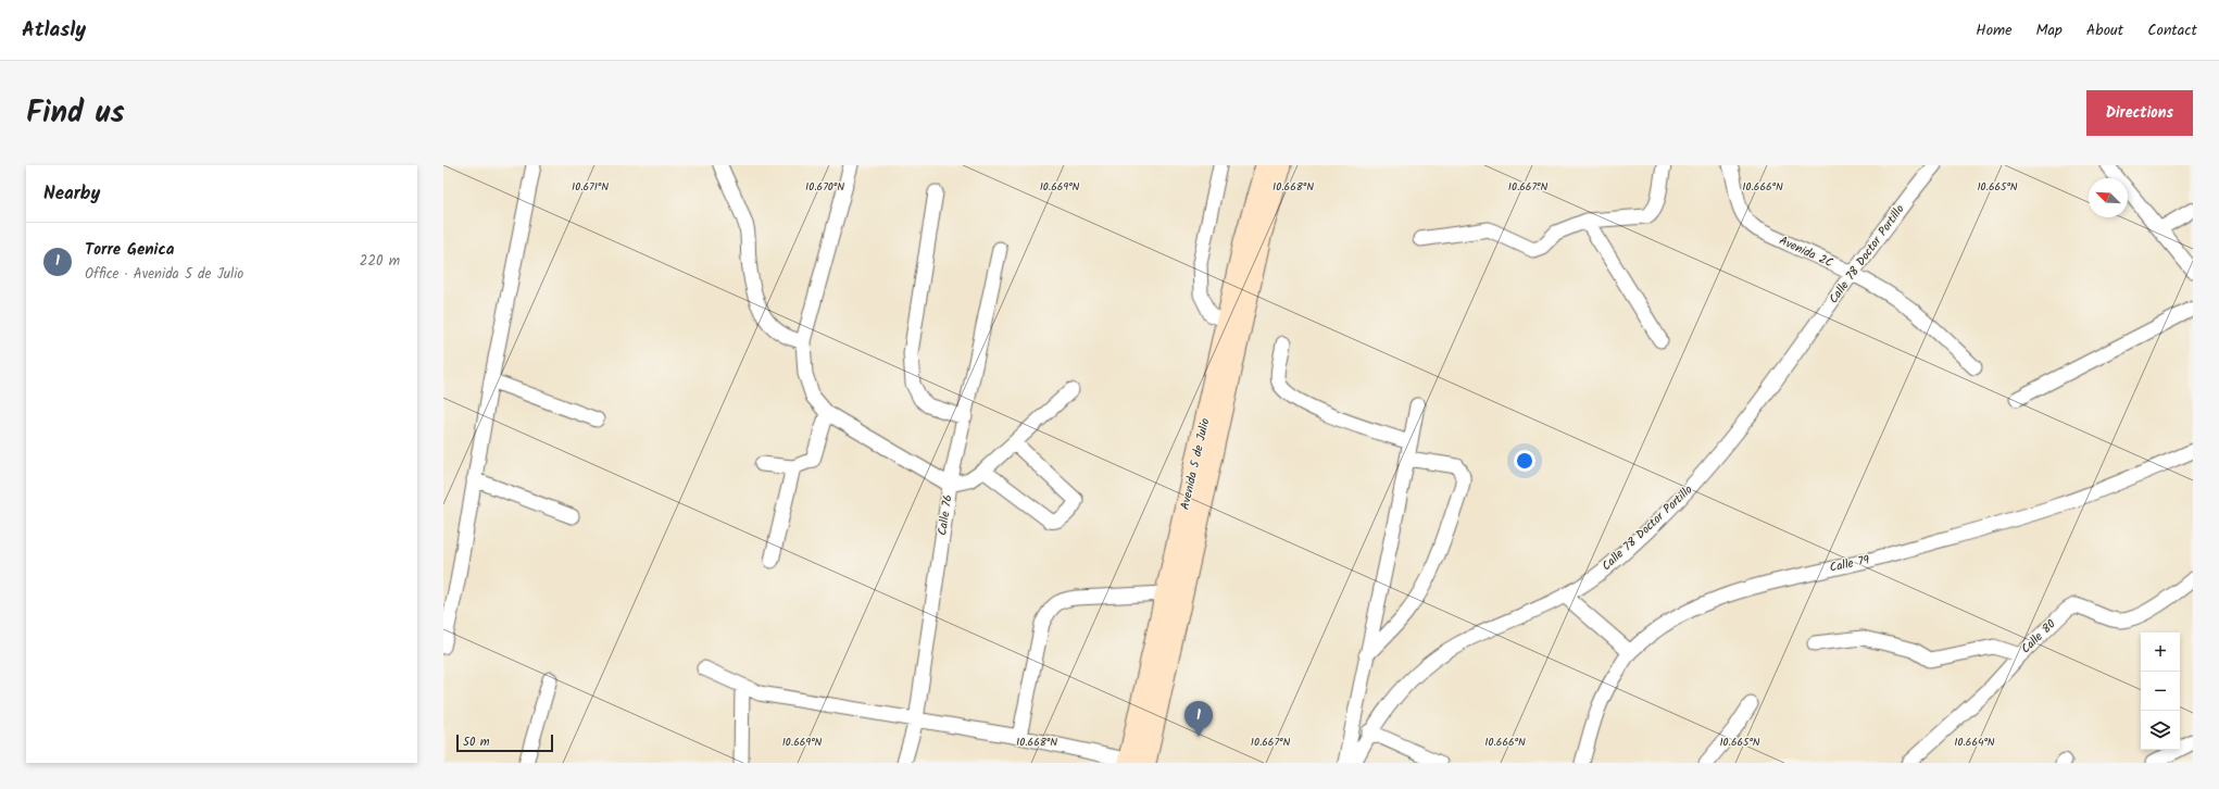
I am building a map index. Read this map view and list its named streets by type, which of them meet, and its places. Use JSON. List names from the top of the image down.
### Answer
{
  "streets": {
    "main road": ["Avenida 5 de Julio"],
    "street": [
      "Avenida 2C",
      "Calle 78 Doctor Portillo",
      "Calle 76",
      "Calle 79",
      "Calle 80"
    ]
  },
  "crossings": [
    ["Avenida 2C", "Calle 78 Doctor Portillo"]
  ],
  "scale_bar": "50 m",
  "north": "top left",
  "page": {
    "header": "Atlasly",
    "nav": [
      "Home",
      "Map",
      "About",
      "Contact"
    ],
    "title": "Find us",
    "buttons": "Directions",
    "heading": "Nearby",
    "list": [
      {
        "mark": "1",
        "name": "Torre Genica",
        "note": "Office · Avenida 5 de Julio",
        "value": "220 m"
      }
    ],
    "map_buttons": ["+", "−"],
    "pins": "1",
    "scale": "50 m"
  },
  "coordinates": [
    "10.671°N",
    "10.669°N",
    "10.667°N",
    "10.666°N",
    "10.670°N",
    "10.668°N",
    "10.665°N",
    "10.664°N"
  ]
}
